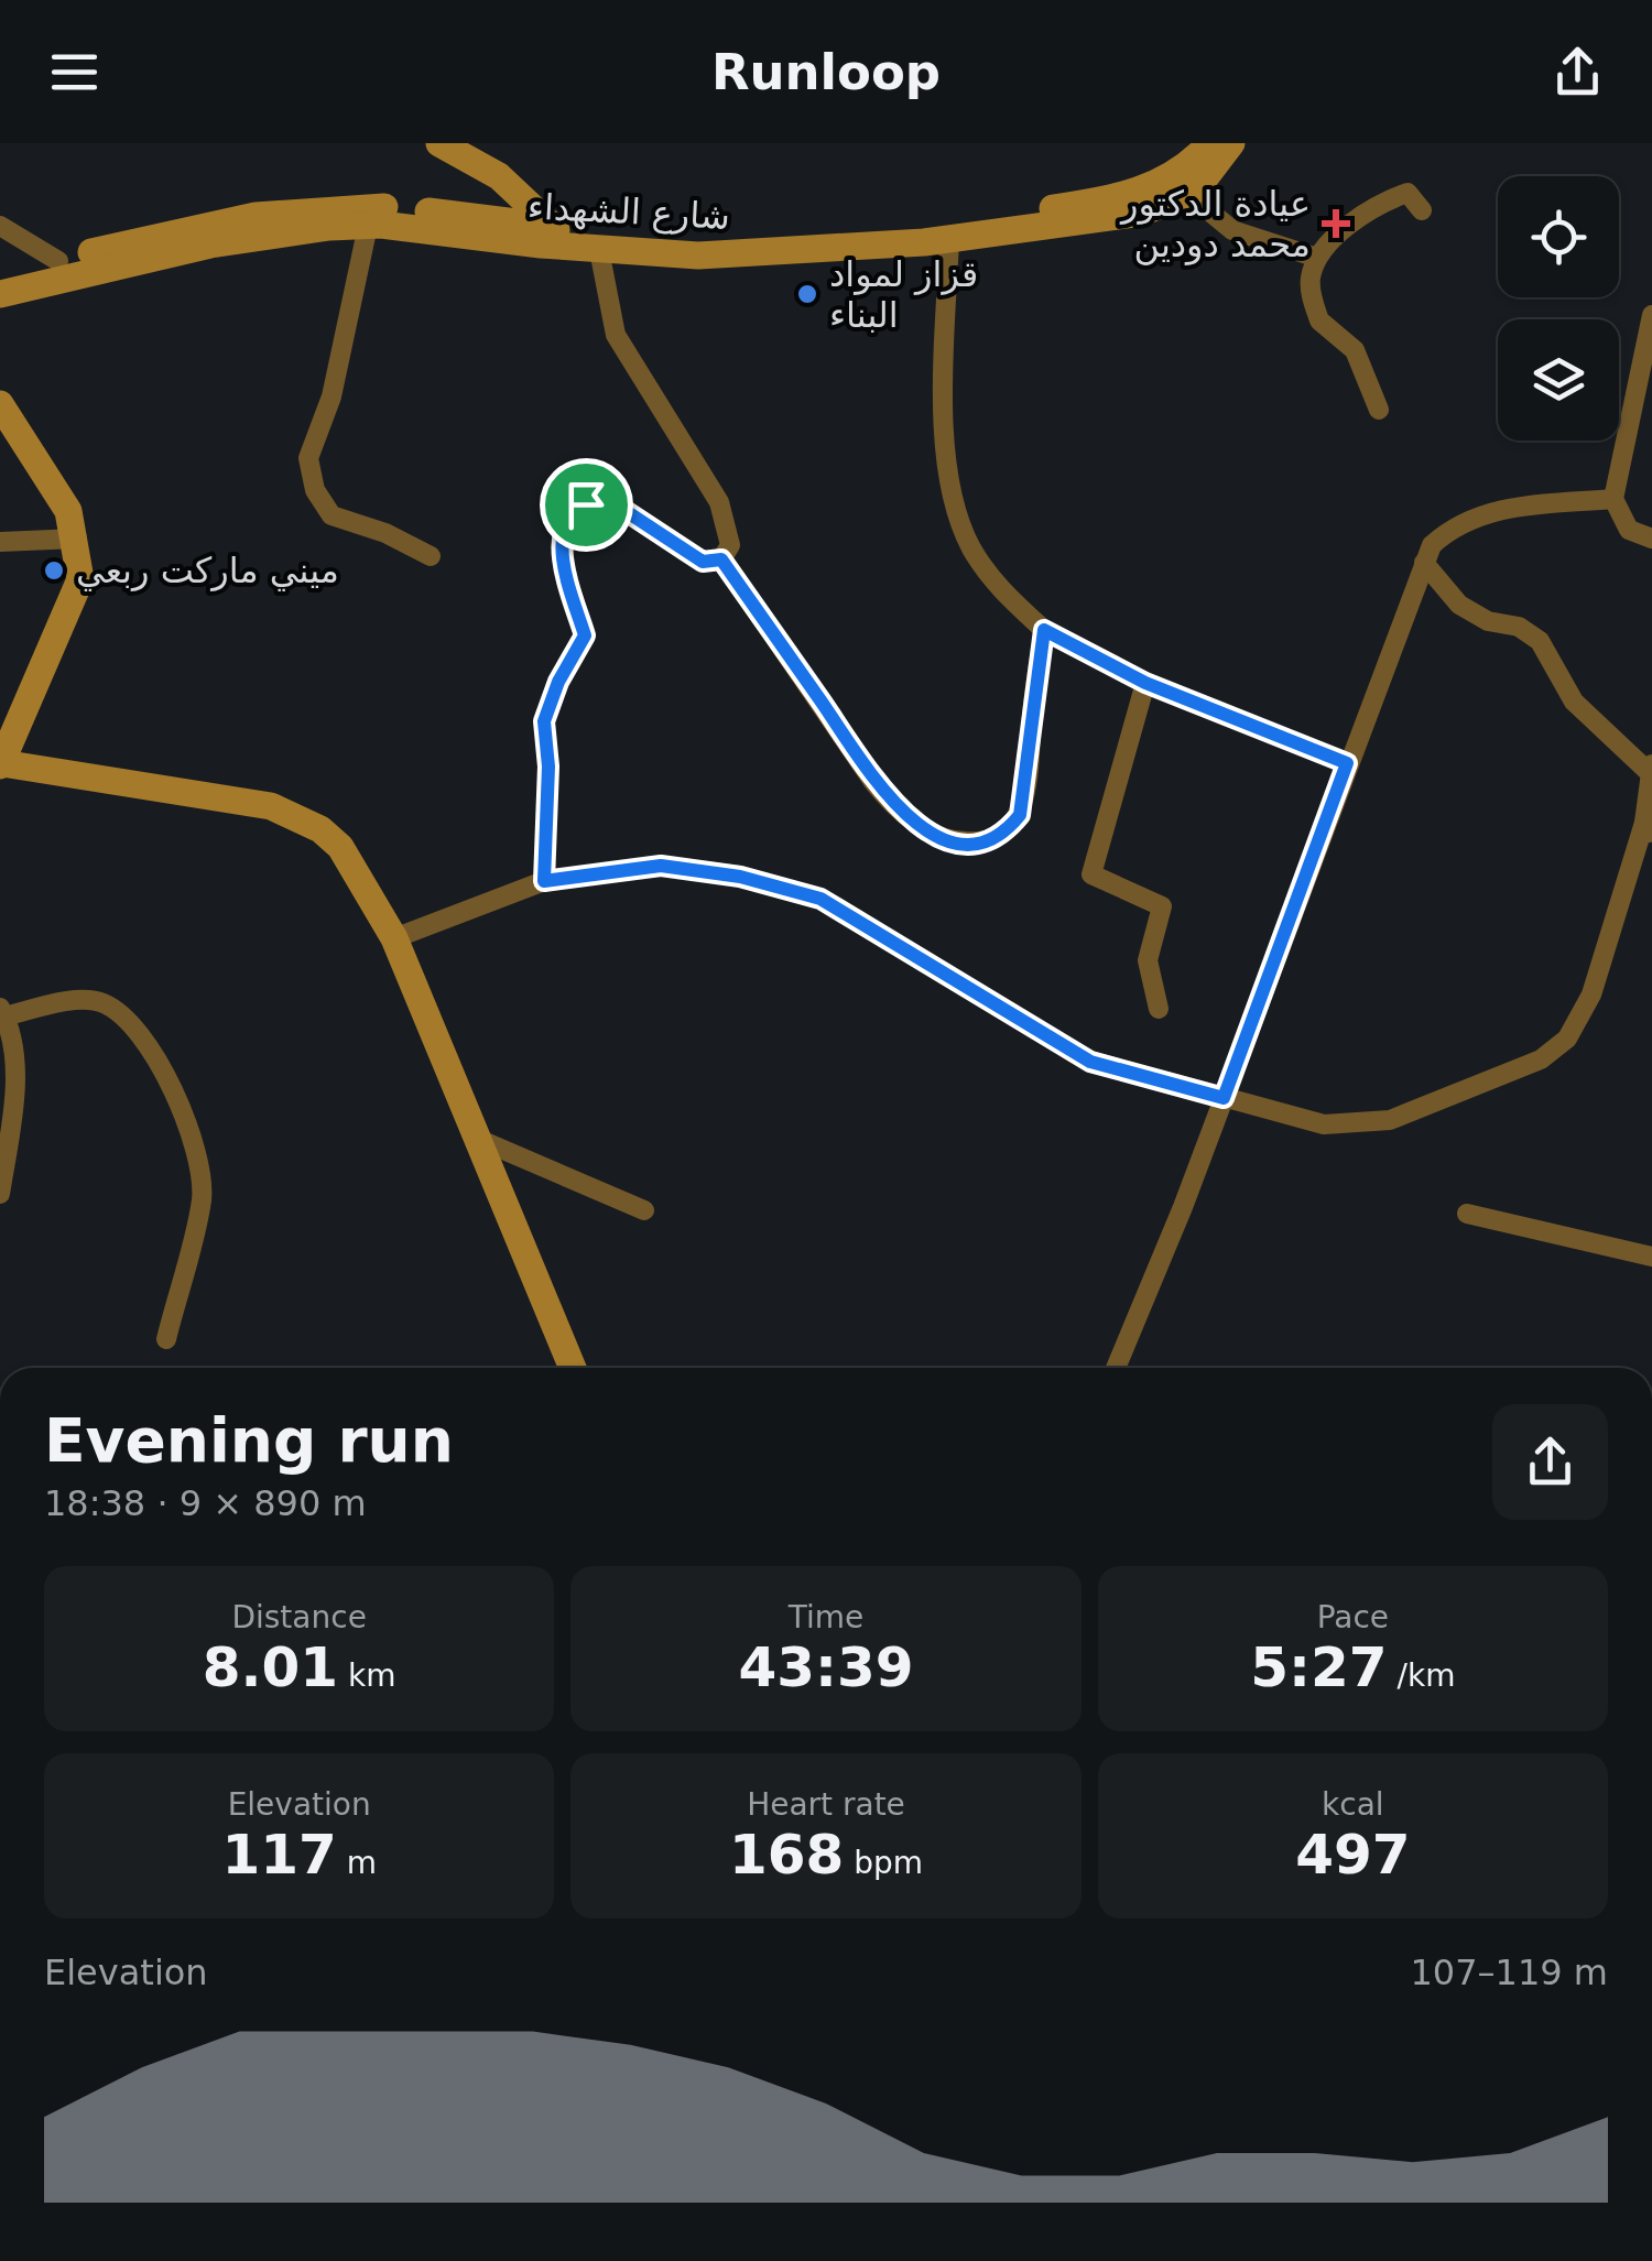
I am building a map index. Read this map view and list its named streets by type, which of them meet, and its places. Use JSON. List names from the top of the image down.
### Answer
{
  "streets": {
    "main road": ["شارع الشهداء"]
  },
  "places": {
    "health": ["عيادة الدكتور محمد دودين"],
    "other": ["قزاز لمواد البناء", "ميني ماركت ربعي"]
  },
  "page": {
    "header": "Runloop",
    "heading": ["Evening run", "18:38 · 9 × 890 m"],
    "stats": [
      ["Distance", "8.01 km"],
      ["Time", "43:39"],
      ["Pace", "5:27 /km"],
      ["Elevation", "117 m"],
      ["Heart rate", "168 bpm"],
      ["kcal", "497"]
    ],
    "chart": ["Elevation", "107–119 m"]
  }
}
